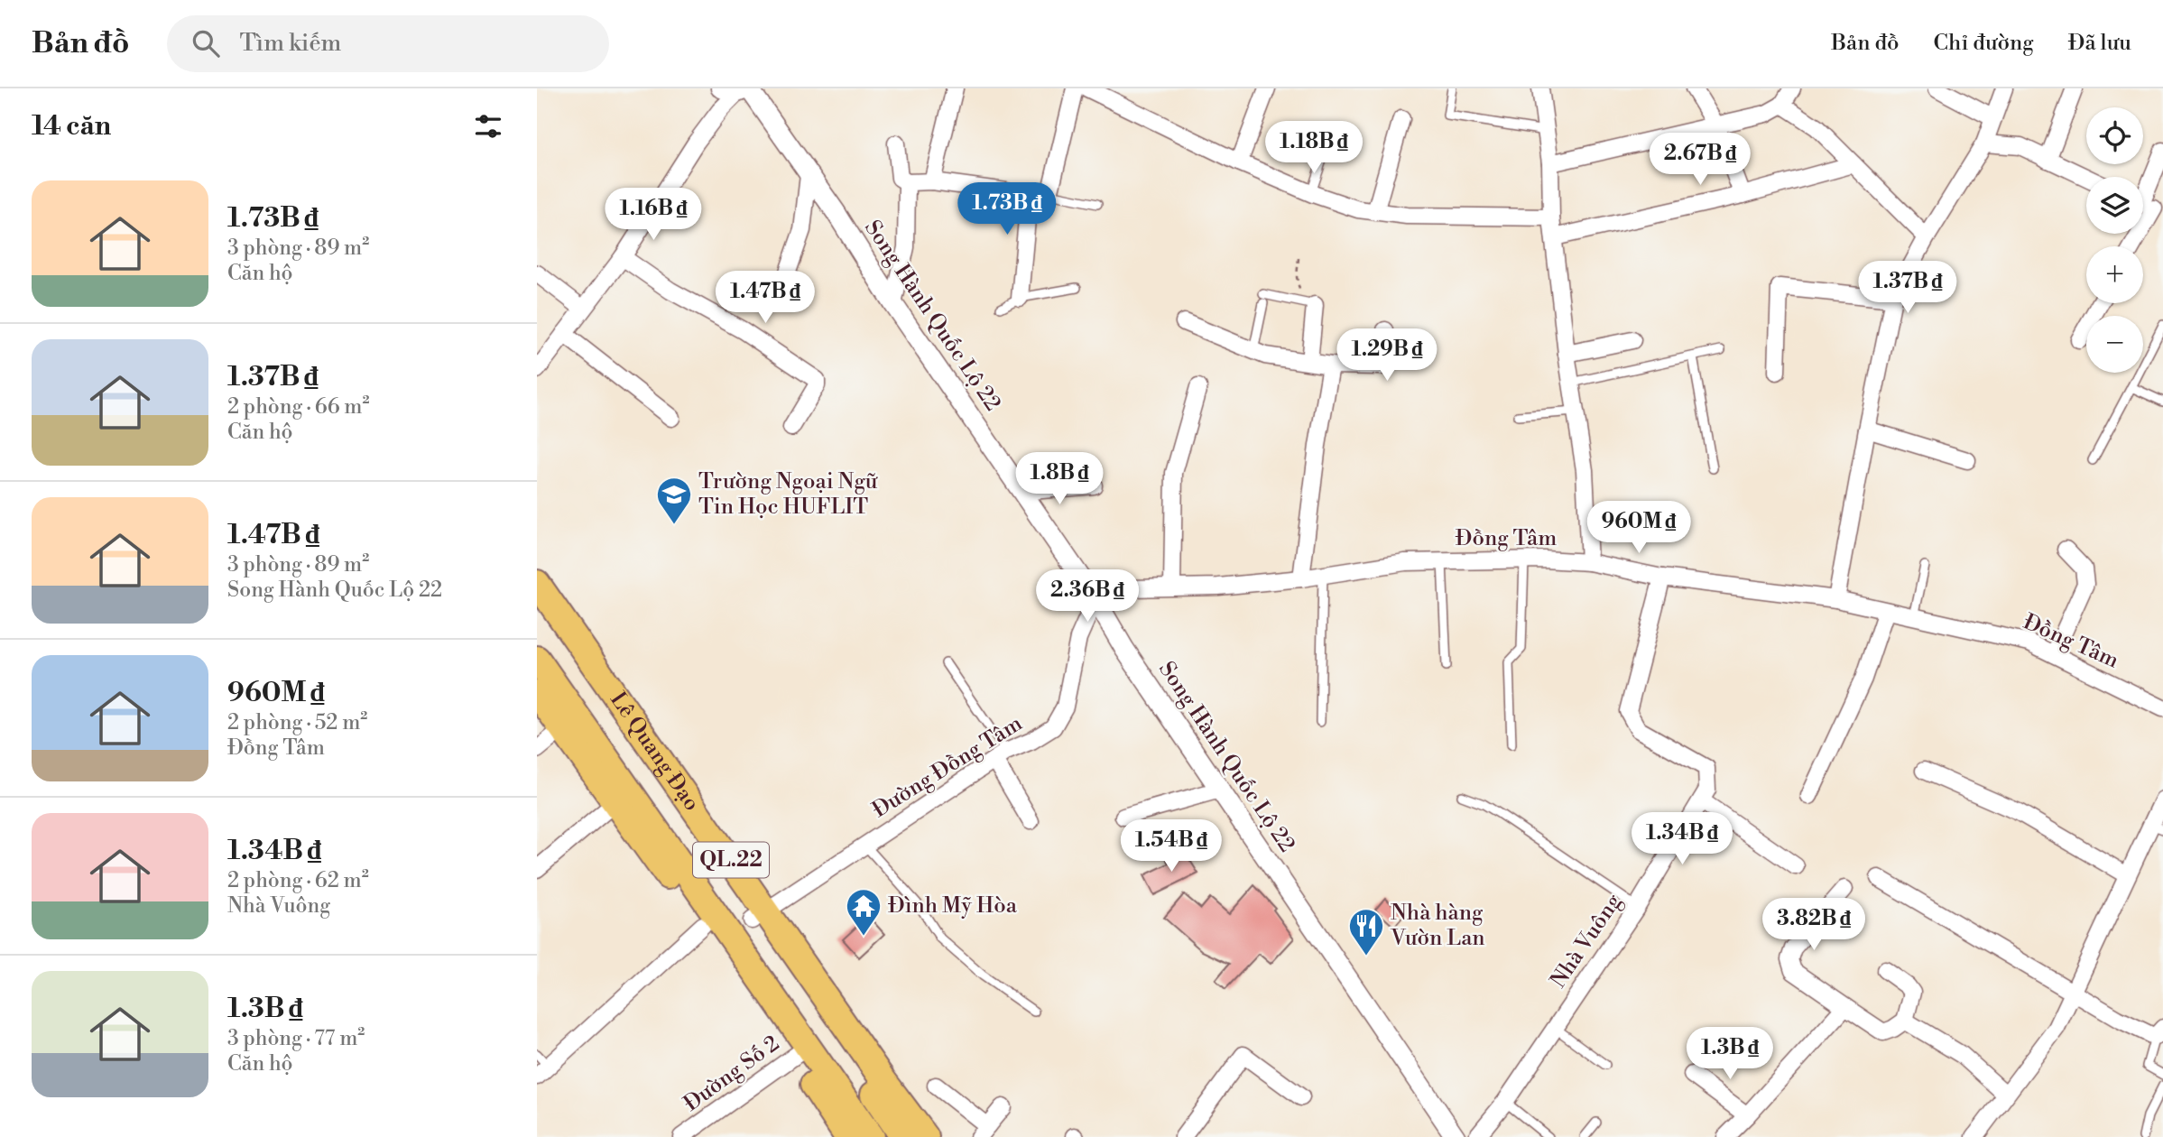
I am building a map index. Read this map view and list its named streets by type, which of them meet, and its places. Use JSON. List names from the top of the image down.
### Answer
{
  "streets": {
    "highway": ["Lê Quang Đạo", "QL.22"],
    "street": [
      "Song Hành Quốc Lộ 22",
      "Đồng Tâm",
      "Đường Đồng Tâm",
      "Nhà Vuông",
      "Đường Số 2"
    ]
  },
  "crossings": [
    ["Song Hành Quốc Lộ 22", "Đồng Tâm"],
    ["Song Hành Quốc Lộ 22", "Đường Đồng Tâm"],
    ["Đồng Tâm", "Đường Đồng Tâm"],
    ["Đồng Tâm", "Nhà Vuông"],
    ["Lê Quang Đạo", "Đường Đồng Tâm"],
    ["Lê Quang Đạo", "Đường Số 2"]
  ],
  "places": {
    "school or university": ["Trường Ngoại Ngữ Tin Học HUFLIT"],
    "temple": ["Đình Mỹ Hòa"],
    "restaurant": ["Nhà hàng Vườn Lan"]
  },
  "page": {
    "header": "Bản đồ",
    "search": "Tìm kiếm",
    "nav": ["Bản đồ", "Chỉ đường", "Đã lưu"],
    "heading": "14 căn",
    "map_buttons": ["+", "−"],
    "price": [
      "1.18B ₫",
      "2.67B ₫",
      "1.73B ₫",
      "1.16B ₫",
      "1.37B ₫",
      "1.47B ₫",
      "1.29B ₫",
      "1.8B ₫",
      "960M ₫",
      "2.36B ₫",
      "1.34B ₫",
      "1.54B ₫",
      "3.82B ₫",
      "1.3B ₫"
    ],
    "list": [
      {
        "name": "1.73B ₫",
        "note": "3 phòng · 89 m² · Căn hộ"
      },
      {
        "name": "1.37B ₫",
        "note": "2 phòng · 66 m² · Căn hộ"
      },
      {
        "name": "1.47B ₫",
        "note": "3 phòng · 89 m² · Song Hành Quốc Lộ 22"
      },
      {
        "name": "960M ₫",
        "note": "2 phòng · 52 m² · Đồng Tâm"
      },
      {
        "name": "1.34B ₫",
        "note": "2 phòng · 62 m² · Nhà Vuông"
      },
      {
        "name": "1.3B ₫",
        "note": "3 phòng · 77 m² · Căn hộ"
      }
    ]
  }
}
